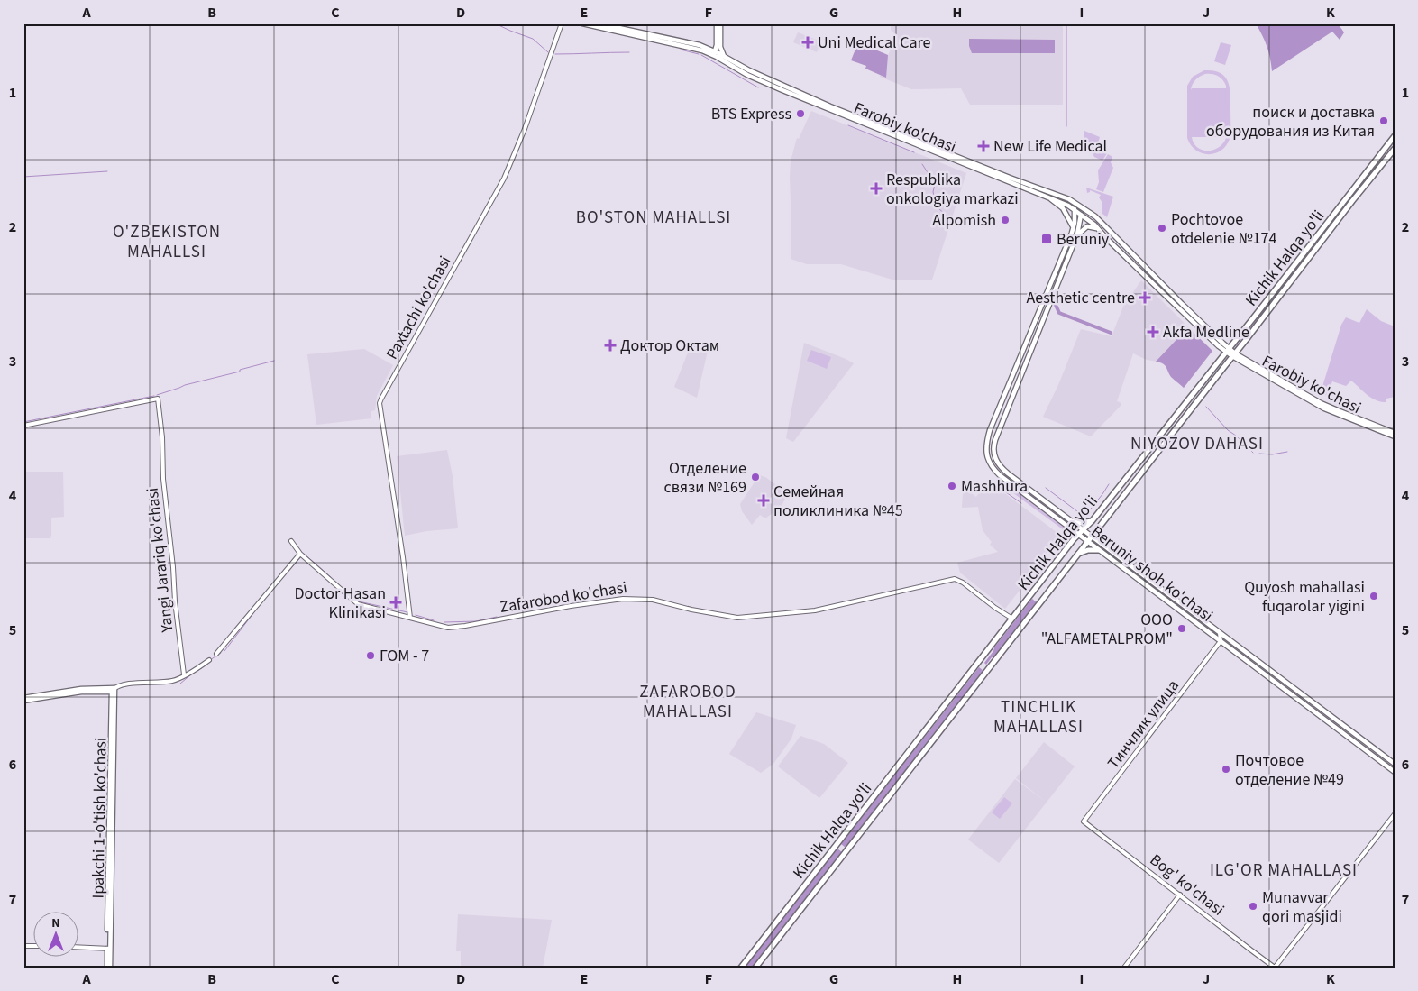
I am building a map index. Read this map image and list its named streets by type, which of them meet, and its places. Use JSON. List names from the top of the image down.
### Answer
{
  "streets": {
    "highway": ["Kichik Halqa yo'li"],
    "main road": ["Farobiy ko'chasi", "Beruniy shoh ko'chasi", "Ipakchi 1-o'tish ko'chasi"],
    "street": [
      "Paxtachi ko'chasi",
      "Yangi Jarariq ko'chasi",
      "Zafarobod ko'chasi",
      "Тинчлик улица",
      "Bog' ko'chasi"
    ]
  },
  "crossings": [
    ["Farobiy ko'chasi", "Kichik Halqa yo'li"],
    ["Farobiy ko'chasi", "Beruniy shoh ko'chasi"],
    ["Kichik Halqa yo'li", "Beruniy shoh ko'chasi"],
    ["Kichik Halqa yo'li", "Zafarobod ko'chasi"],
    ["Paxtachi ko'chasi", "Zafarobod ko'chasi"],
    ["Beruniy shoh ko'chasi", "Тинчлик улица"],
    ["Тинчлик улица", "Bog' ko'chasi"]
  ],
  "districts": [
    "BO'STON MAHALLSI",
    "O'ZBEKISTON MAHALLSI",
    "NIYOZOV DAHASI",
    "ZAFAROBOD MAHALLASI",
    "TINCHLIK MAHALLASI",
    "ILG'OR MAHALLASI"
  ],
  "places": {
    "health": [
      "Uni Medical Care",
      "New Life Medical",
      "Respublika onkologiya markazi",
      "Aesthetic centre",
      "Akfa Medline",
      "Доктор Октам",
      "Семейная поликлиника №45",
      "Doctor Hasan Klinikasi"
    ],
    "other": [
      "BTS Express",
      "поиск и доставка оборудования из Китая",
      "Alpomish",
      "Pochtovoe otdelenie №174",
      "Отделение связи №169",
      "Mashhura",
      "Quyosh mahallasi fuqarolar yigini",
      "OOO \"ALFAMETALPROM\"",
      "ГОМ - 7",
      "Почтовое отделение №49",
      "Munavvar qori masjidi"
    ],
    "transit": ["Beruniy"]
  },
  "north": "top",
  "grid": {
    "columns": [
      "A",
      "B",
      "C",
      "D",
      "E",
      "F",
      "G",
      "H",
      "I",
      "J",
      "K"
    ],
    "rows": [
      "1",
      "2",
      "3",
      "4",
      "5",
      "6",
      "7"
    ]
  }
}
